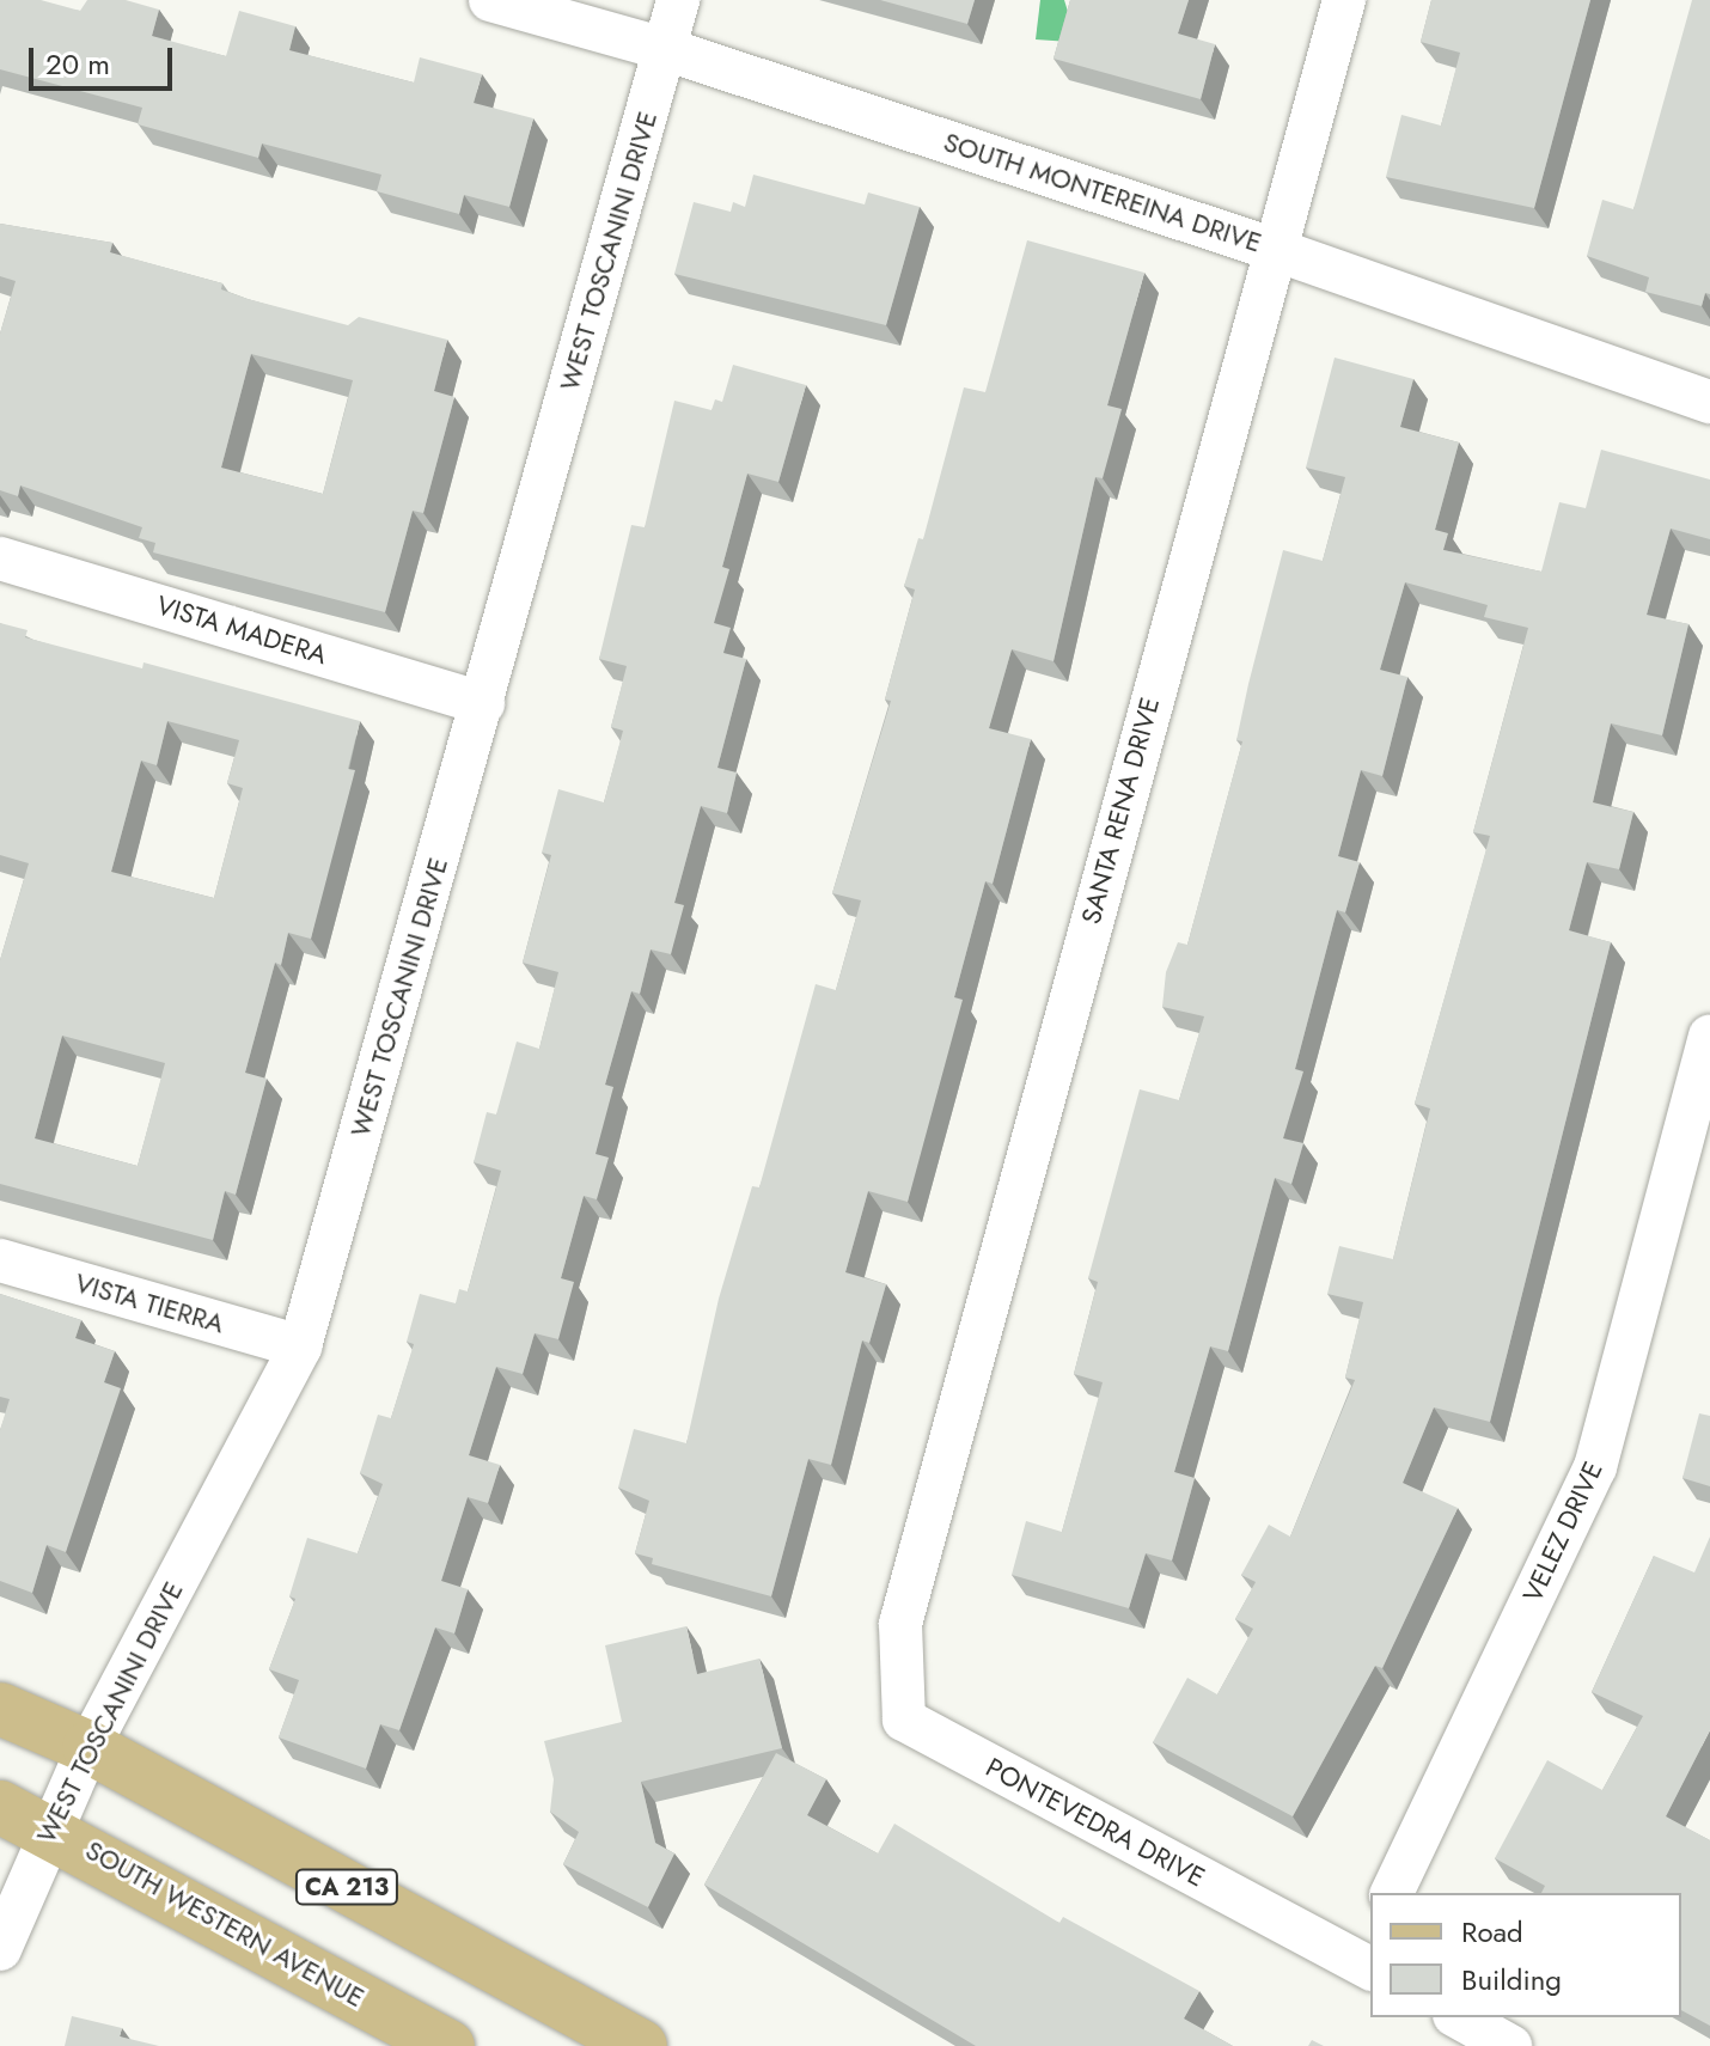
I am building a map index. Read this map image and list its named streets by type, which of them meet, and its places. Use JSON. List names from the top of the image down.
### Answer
{
  "streets": {
    "main road": ["CA 213", "SOUTH WESTERN AVENUE"],
    "street": [
      "SOUTH MONTEREINA DRIVE",
      "WEST TOSCANINI DRIVE",
      "VISTA MADERA",
      "SANTA RENA DRIVE",
      "VISTA TIERRA",
      "VELEZ DRIVE",
      "PONTEVEDRA DRIVE"
    ]
  },
  "crossings": [
    ["SOUTH MONTEREINA DRIVE", "WEST TOSCANINI DRIVE"],
    ["SOUTH MONTEREINA DRIVE", "SANTA RENA DRIVE"],
    ["WEST TOSCANINI DRIVE", "VISTA MADERA"],
    ["WEST TOSCANINI DRIVE", "VISTA TIERRA"],
    ["WEST TOSCANINI DRIVE", "CA 213"],
    ["WEST TOSCANINI DRIVE", "SOUTH WESTERN AVENUE"],
    ["SANTA RENA DRIVE", "PONTEVEDRA DRIVE"]
  ],
  "legend": ["Road", "Building"],
  "scale_bar": "20 m"
}
